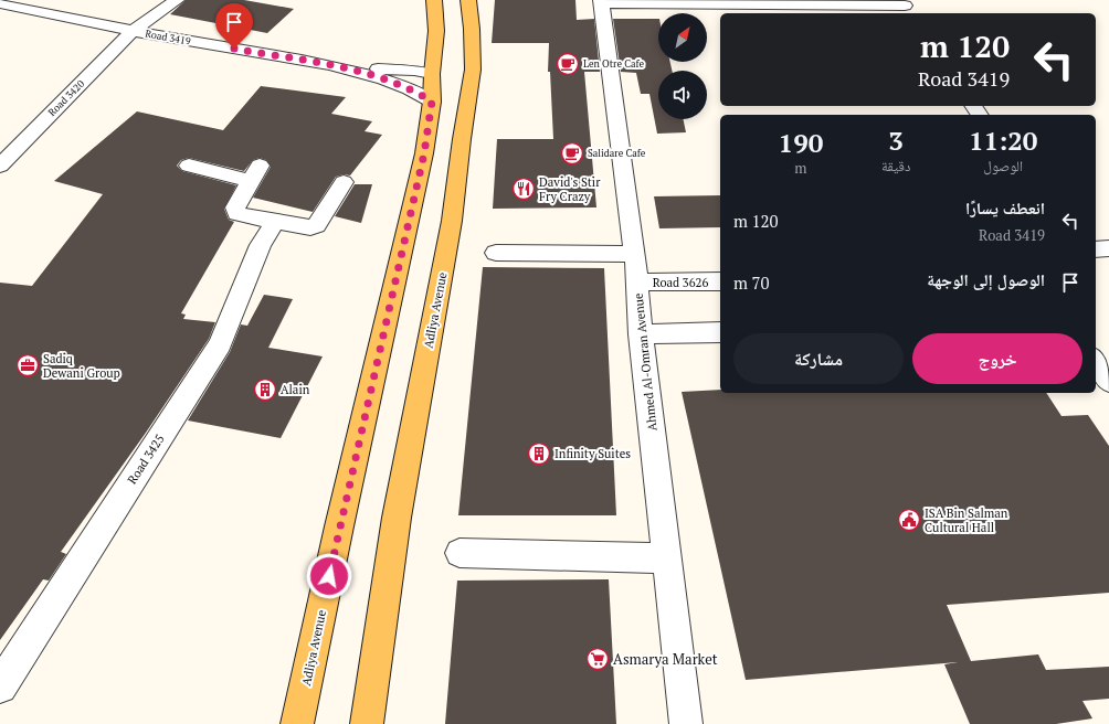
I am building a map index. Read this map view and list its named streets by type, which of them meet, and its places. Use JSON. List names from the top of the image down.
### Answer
{
  "streets": {
    "main road": ["Adliya Avenue"],
    "street": [
      "Road 3419",
      "Road 3420",
      "Road 3626",
      "Ahmed Al-Omran Avenue",
      "Road 3425"
    ]
  },
  "crossings": [
    ["Road 3419", "Road 3420"],
    ["Road 3419", "Adliya Avenue"],
    ["Road 3626", "Ahmed Al-Omran Avenue"]
  ],
  "places": {
    "cafe": ["Len Otre Cafe", "Salidare Cafe"],
    "restaurant": ["David's Stir Fry Crazy"],
    "office": ["Sadiq Dewani Group"],
    "building": ["Alain", "Infinity Suites"],
    "public building": ["ISA Bin Salman Cultural Hall"],
    "supermarket": ["Asmarya Market"]
  },
  "north": "top right",
  "page": {
    "turn": ["120 m", "Road 3419"],
    "eta": [
      "11:20",
      "الوصول",
      "3",
      "دقيقة",
      "190",
      "m"
    ],
    "list": [
      {
        "name": "انعطف يسارًا",
        "note": "Road 3419",
        "value": "120 m"
      },
      {
        "name": "الوصول إلى الوجهة",
        "value": "70 m"
      }
    ],
    "buttons": ["خروج", "مشاركة"]
  }
}
